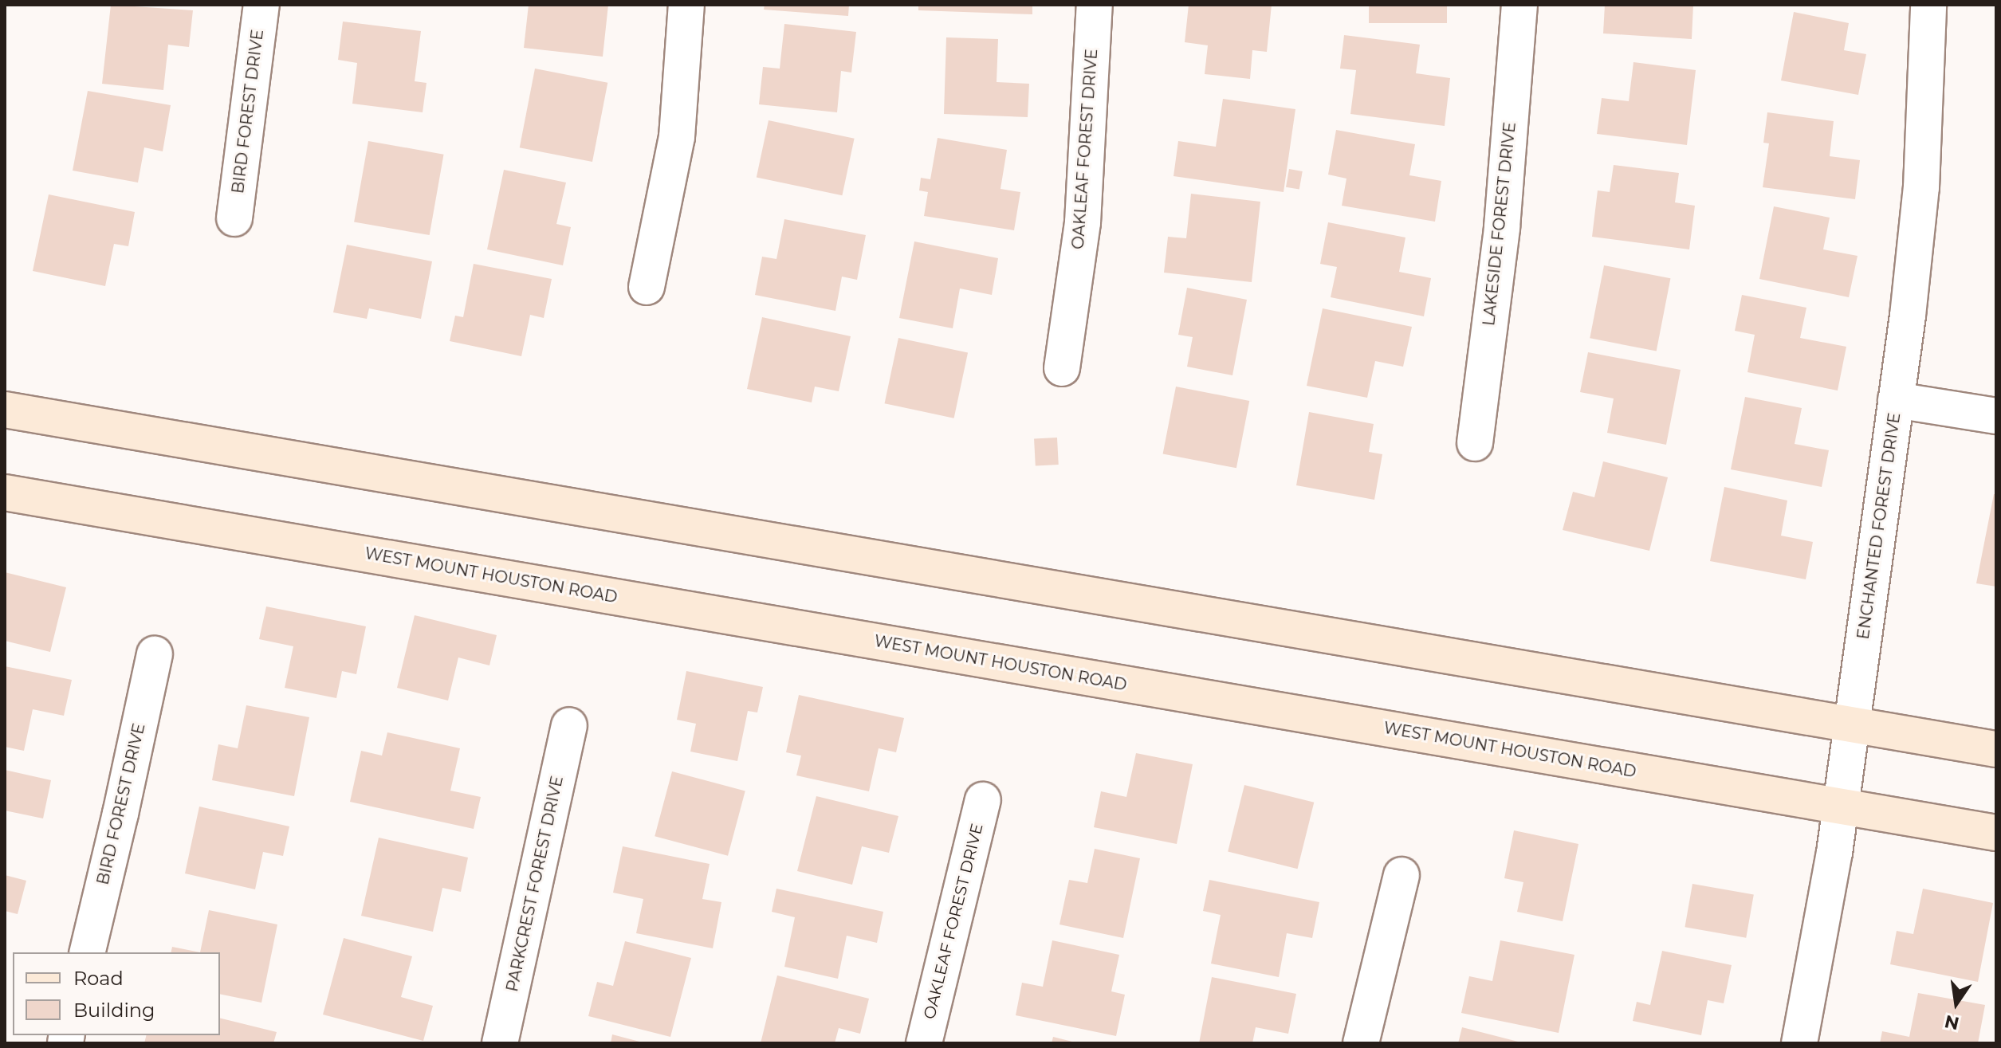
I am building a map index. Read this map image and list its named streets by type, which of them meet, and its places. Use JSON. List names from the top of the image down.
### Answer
{
  "streets": {
    "main road": ["WEST MOUNT HOUSTON ROAD"],
    "street": [
      "BIRD FOREST DRIVE",
      "OAKLEAF FOREST DRIVE",
      "LAKESIDE FOREST DRIVE",
      "ENCHANTED FOREST DRIVE",
      "PARKCREST FOREST DRIVE"
    ]
  },
  "crossings": [
    ["ENCHANTED FOREST DRIVE", "WEST MOUNT HOUSTON ROAD"]
  ],
  "legend": ["Road", "Building"],
  "north": "bottom"
}
